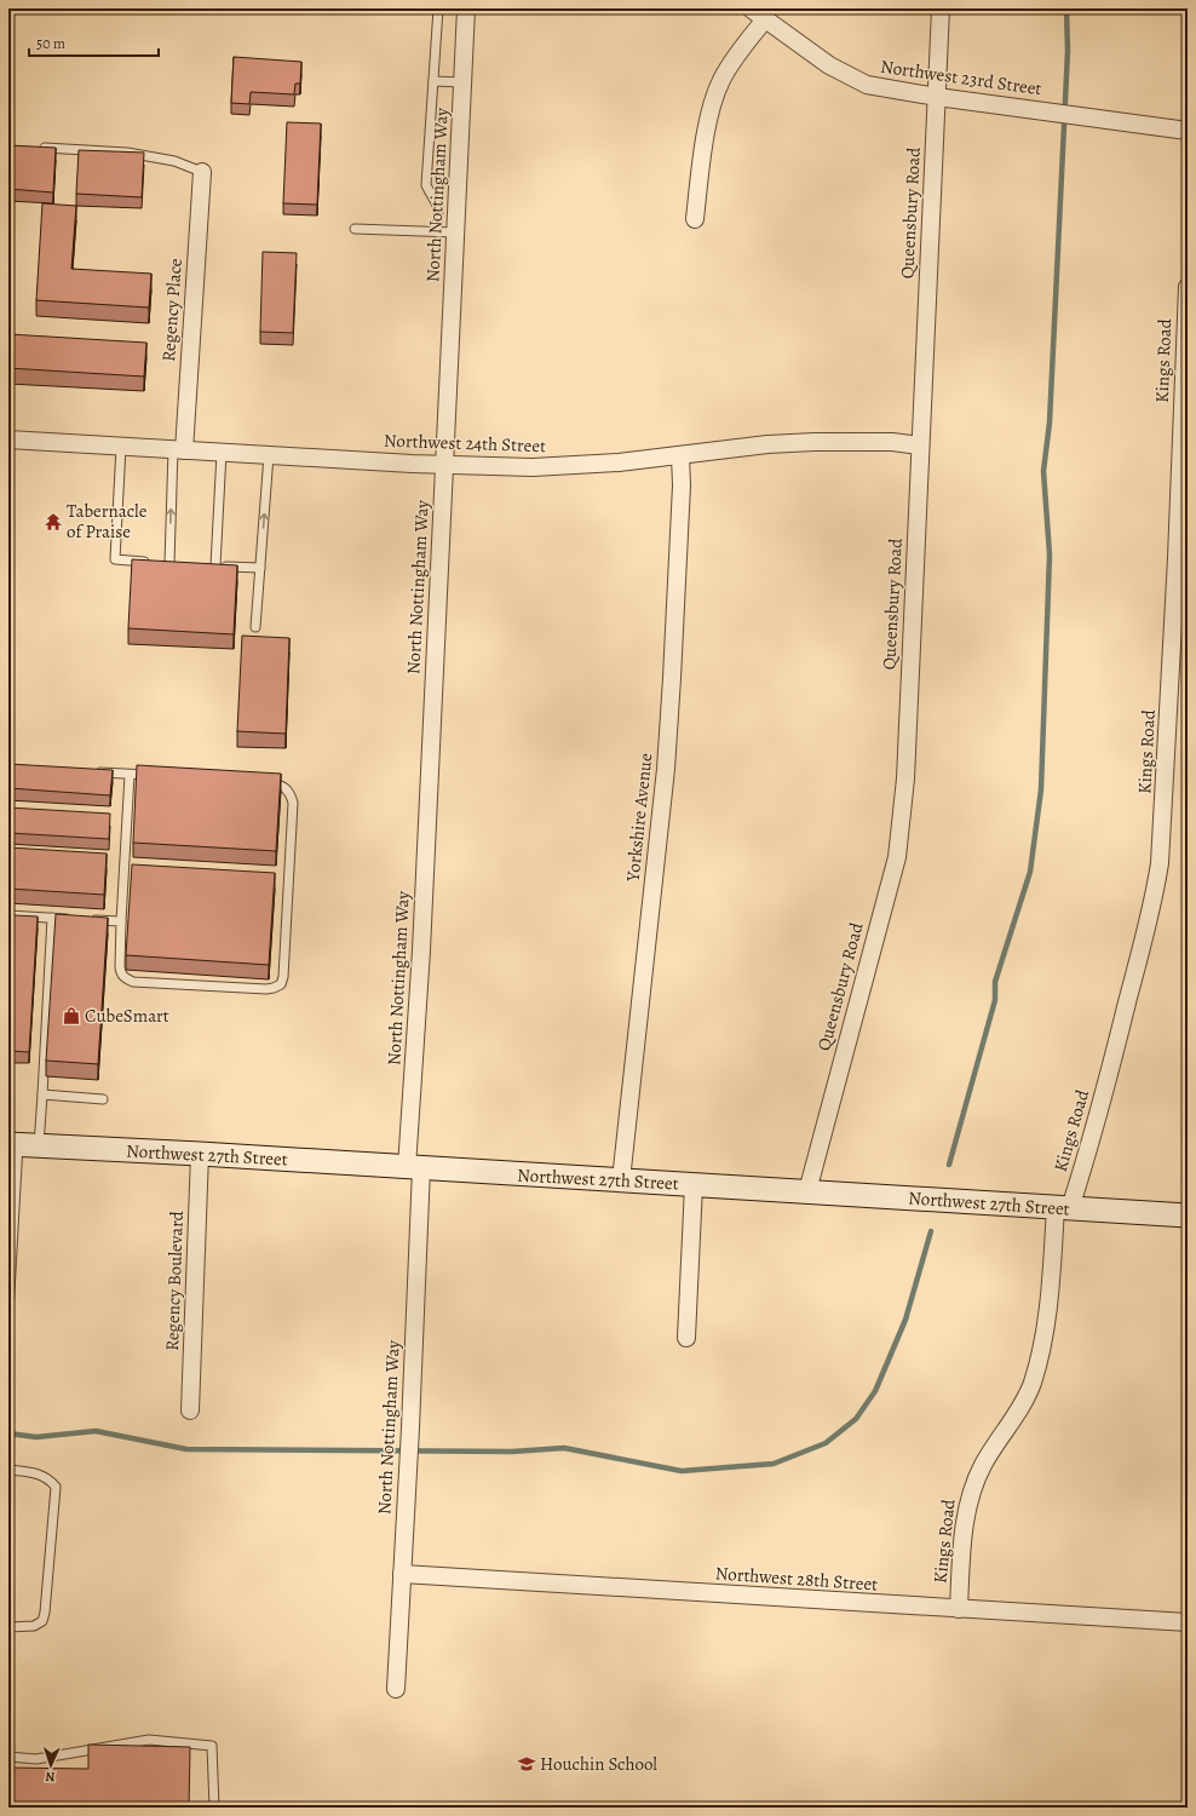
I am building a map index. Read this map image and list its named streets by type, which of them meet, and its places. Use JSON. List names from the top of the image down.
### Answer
{
  "streets": {
    "main road": ["Northwest 27th Street"],
    "street": [
      "Northwest 23rd Street",
      "North Nottingham Way",
      "Queensbury Road",
      "Regency Place",
      "Kings Road",
      "Northwest 24th Street",
      "Yorkshire Avenue",
      "Regency Boulevard",
      "Northwest 28th Street"
    ]
  },
  "crossings": [
    ["Northwest 23rd Street", "Queensbury Road"],
    ["North Nottingham Way", "Northwest 24th Street"],
    ["North Nottingham Way", "Northwest 27th Street"],
    ["North Nottingham Way", "Northwest 28th Street"],
    ["Queensbury Road", "Northwest 24th Street"],
    ["Queensbury Road", "Northwest 27th Street"],
    ["Regency Place", "Northwest 24th Street"],
    ["Kings Road", "Northwest 27th Street"],
    ["Kings Road", "Northwest 28th Street"],
    ["Northwest 24th Street", "Yorkshire Avenue"],
    ["Yorkshire Avenue", "Northwest 27th Street"],
    ["Northwest 27th Street", "Regency Boulevard"]
  ],
  "places": {
    "temple": ["Tabernacle of Praise"],
    "shop": ["CubeSmart"],
    "school or university": ["Houchin School"]
  },
  "scale_bar": "50 m",
  "north": "bottom"
}
